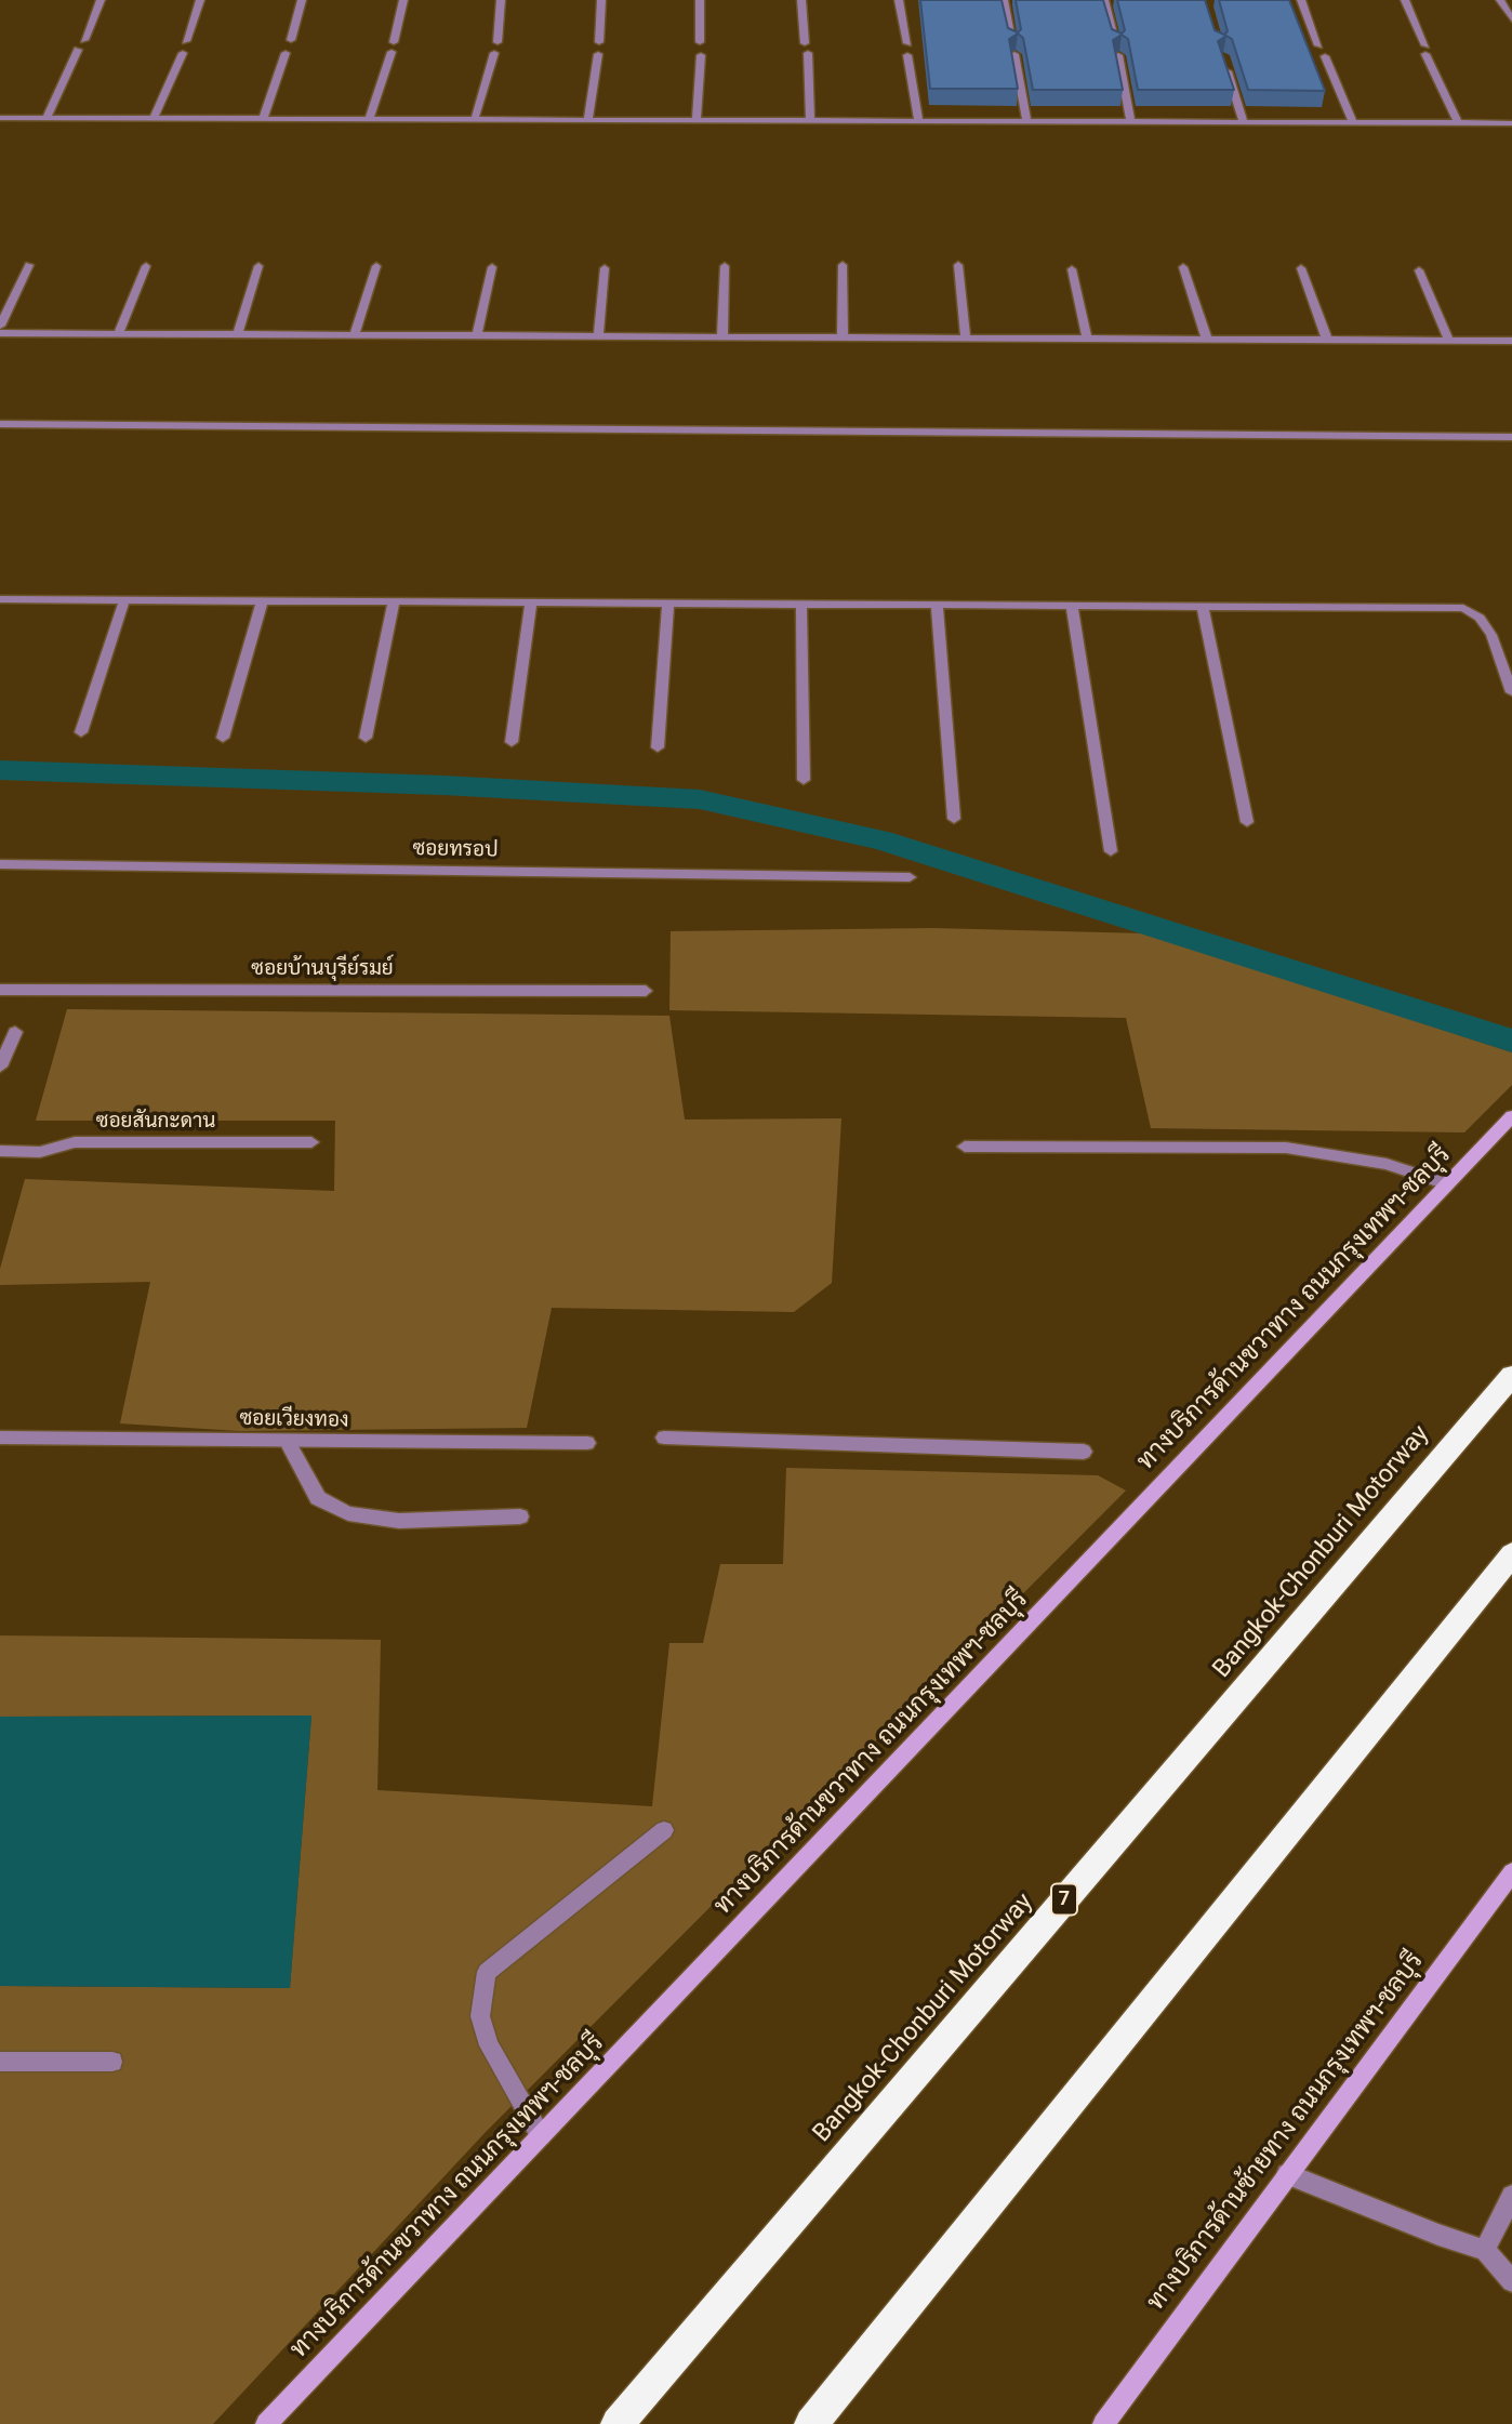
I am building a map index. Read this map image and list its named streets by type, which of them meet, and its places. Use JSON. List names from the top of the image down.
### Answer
{
  "streets": {
    "highway": ["Bangkok-Chonburi Motorway", "7"],
    "main road": ["ทางบริการด้านขวาทาง ถนนกรุงเทพฯ-ชลบุรี", "ทางบริการด้านซ้ายทาง ถนนกรุงเทพฯ-ชลบุรี"],
    "street": [
      "ซอยทรอป",
      "ซอยบ้านบุรีย์รมย์",
      "ซอยสันกะดาน",
      "ซอยเวียงทอง"
    ]
  }
}
